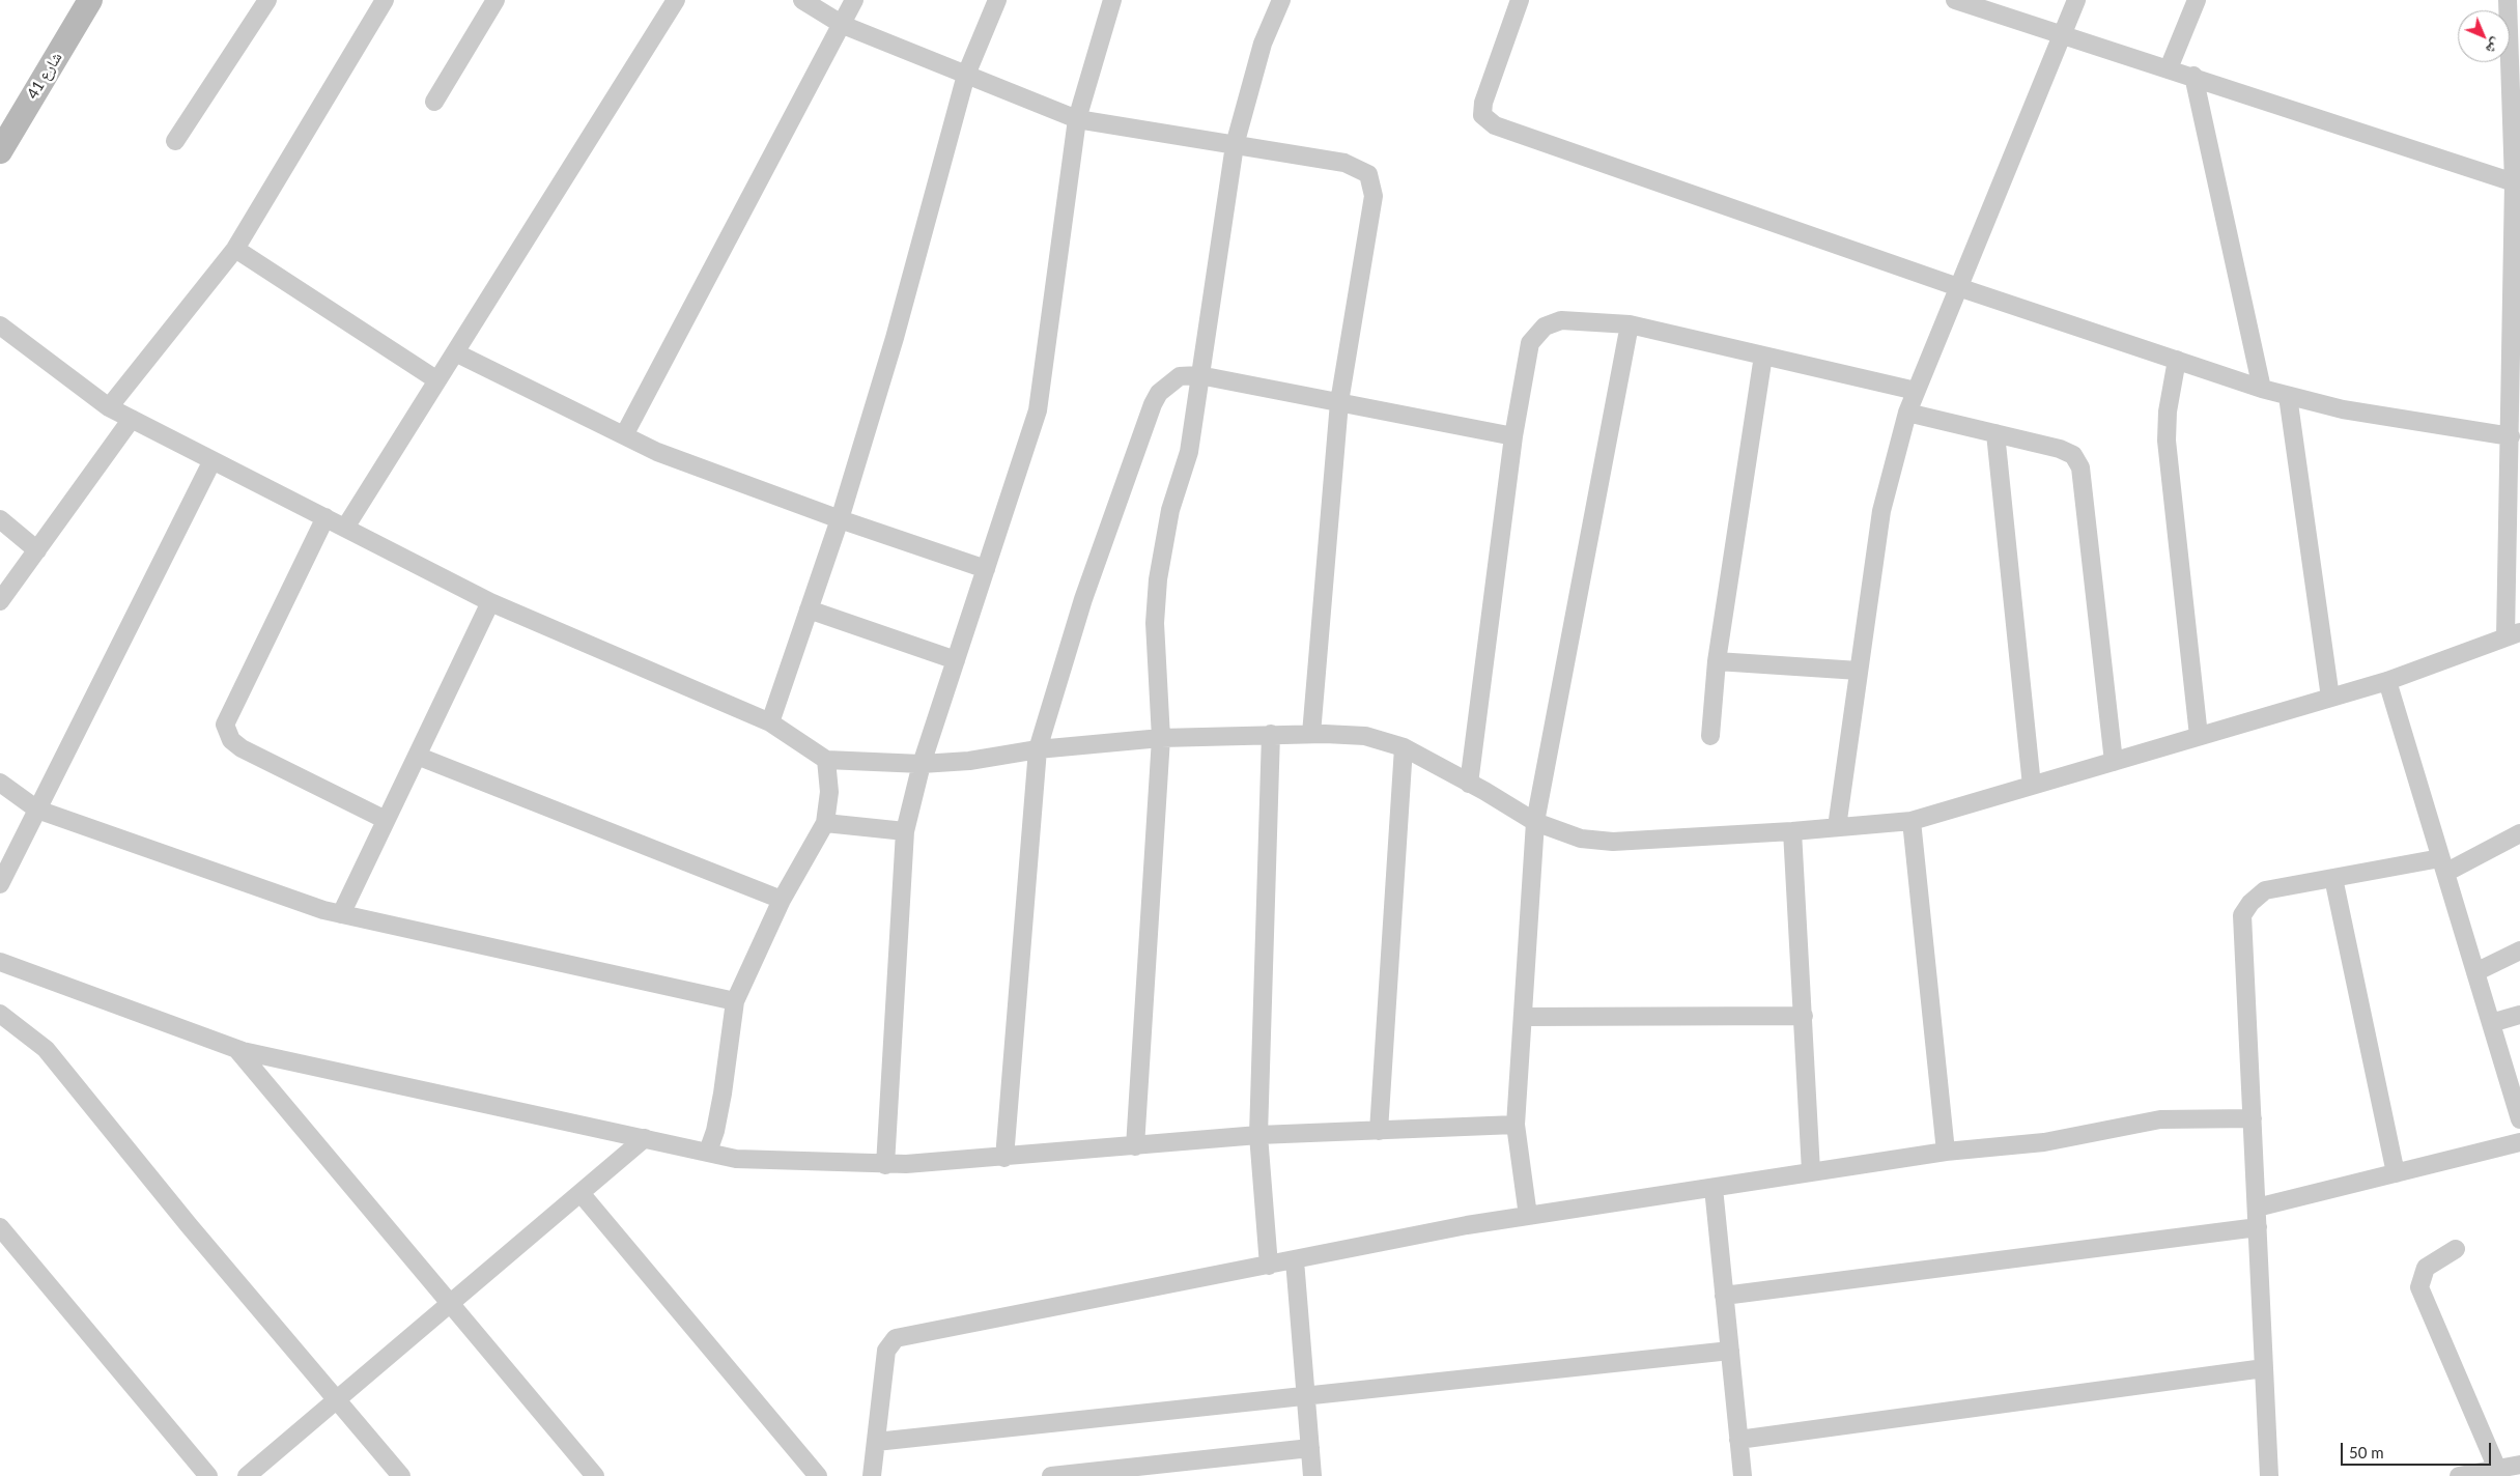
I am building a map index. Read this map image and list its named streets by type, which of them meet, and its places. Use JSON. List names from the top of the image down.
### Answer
{
  "streets": {
    "street": ["شارع 41"]
  },
  "scale_bar": "50 m",
  "north": "bottom right"
}
